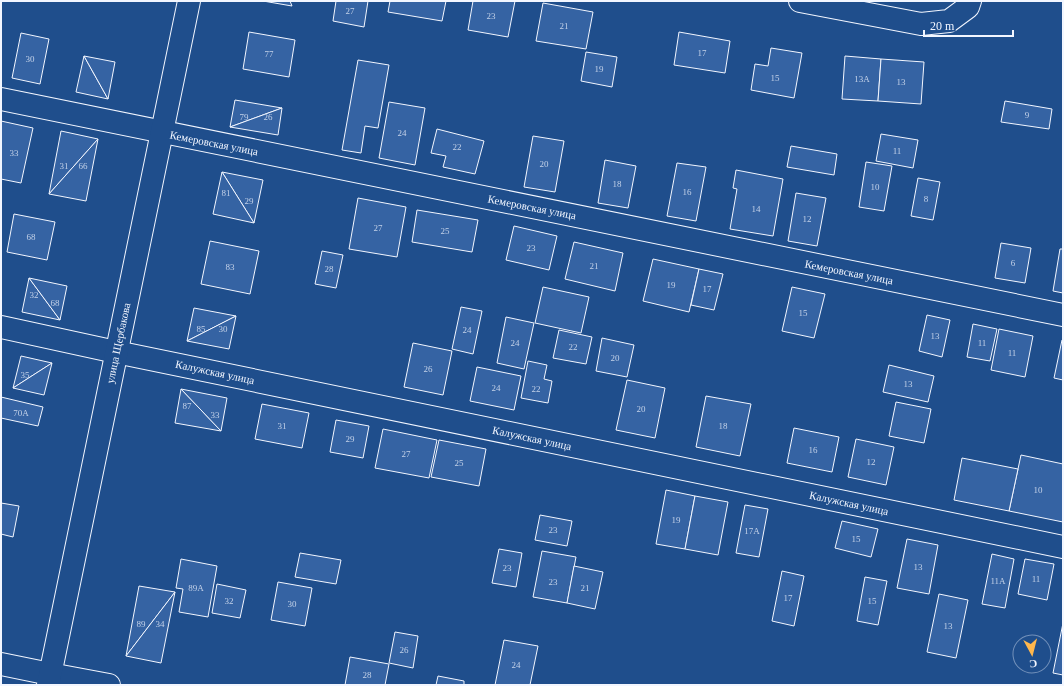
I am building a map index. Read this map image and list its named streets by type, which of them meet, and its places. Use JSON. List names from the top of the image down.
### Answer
{
  "streets": {
    "street": ["Кемеровская улица", "улица Щербакова", "Калужская улица"]
  },
  "crossings": [
    ["Кемеровская улица", "улица Щербакова"],
    ["улица Щербакова", "Калужская улица"]
  ],
  "house_numbers": [
    "27",
    "23",
    "21",
    "17",
    "77",
    "30",
    "19",
    "15",
    "13А",
    "13",
    "9",
    "79",
    "26",
    "24",
    "22",
    "11",
    "33",
    "20",
    "31",
    "66",
    "18",
    "10",
    "16",
    "81",
    "8",
    "29",
    "14",
    "12",
    "27",
    "25",
    "68",
    "23",
    "6",
    "21",
    "83",
    "28",
    "19",
    "17",
    "32",
    "68",
    "15",
    "85",
    "30",
    "24",
    "13",
    "24",
    "11",
    "22",
    "11",
    "20",
    "26",
    "35",
    "13",
    "24",
    "22",
    "87",
    "20",
    "70А",
    "33",
    "31",
    "18",
    "29",
    "16",
    "27",
    "12",
    "25",
    "10",
    "19",
    "23",
    "17А",
    "15",
    "13",
    "23",
    "11",
    "11А",
    "23",
    "89А",
    "21",
    "17",
    "32",
    "15",
    "30",
    "89",
    "34",
    "13",
    "26",
    "24",
    "28"
  ],
  "scale_bar": "20 m",
  "north": "bottom"
}
